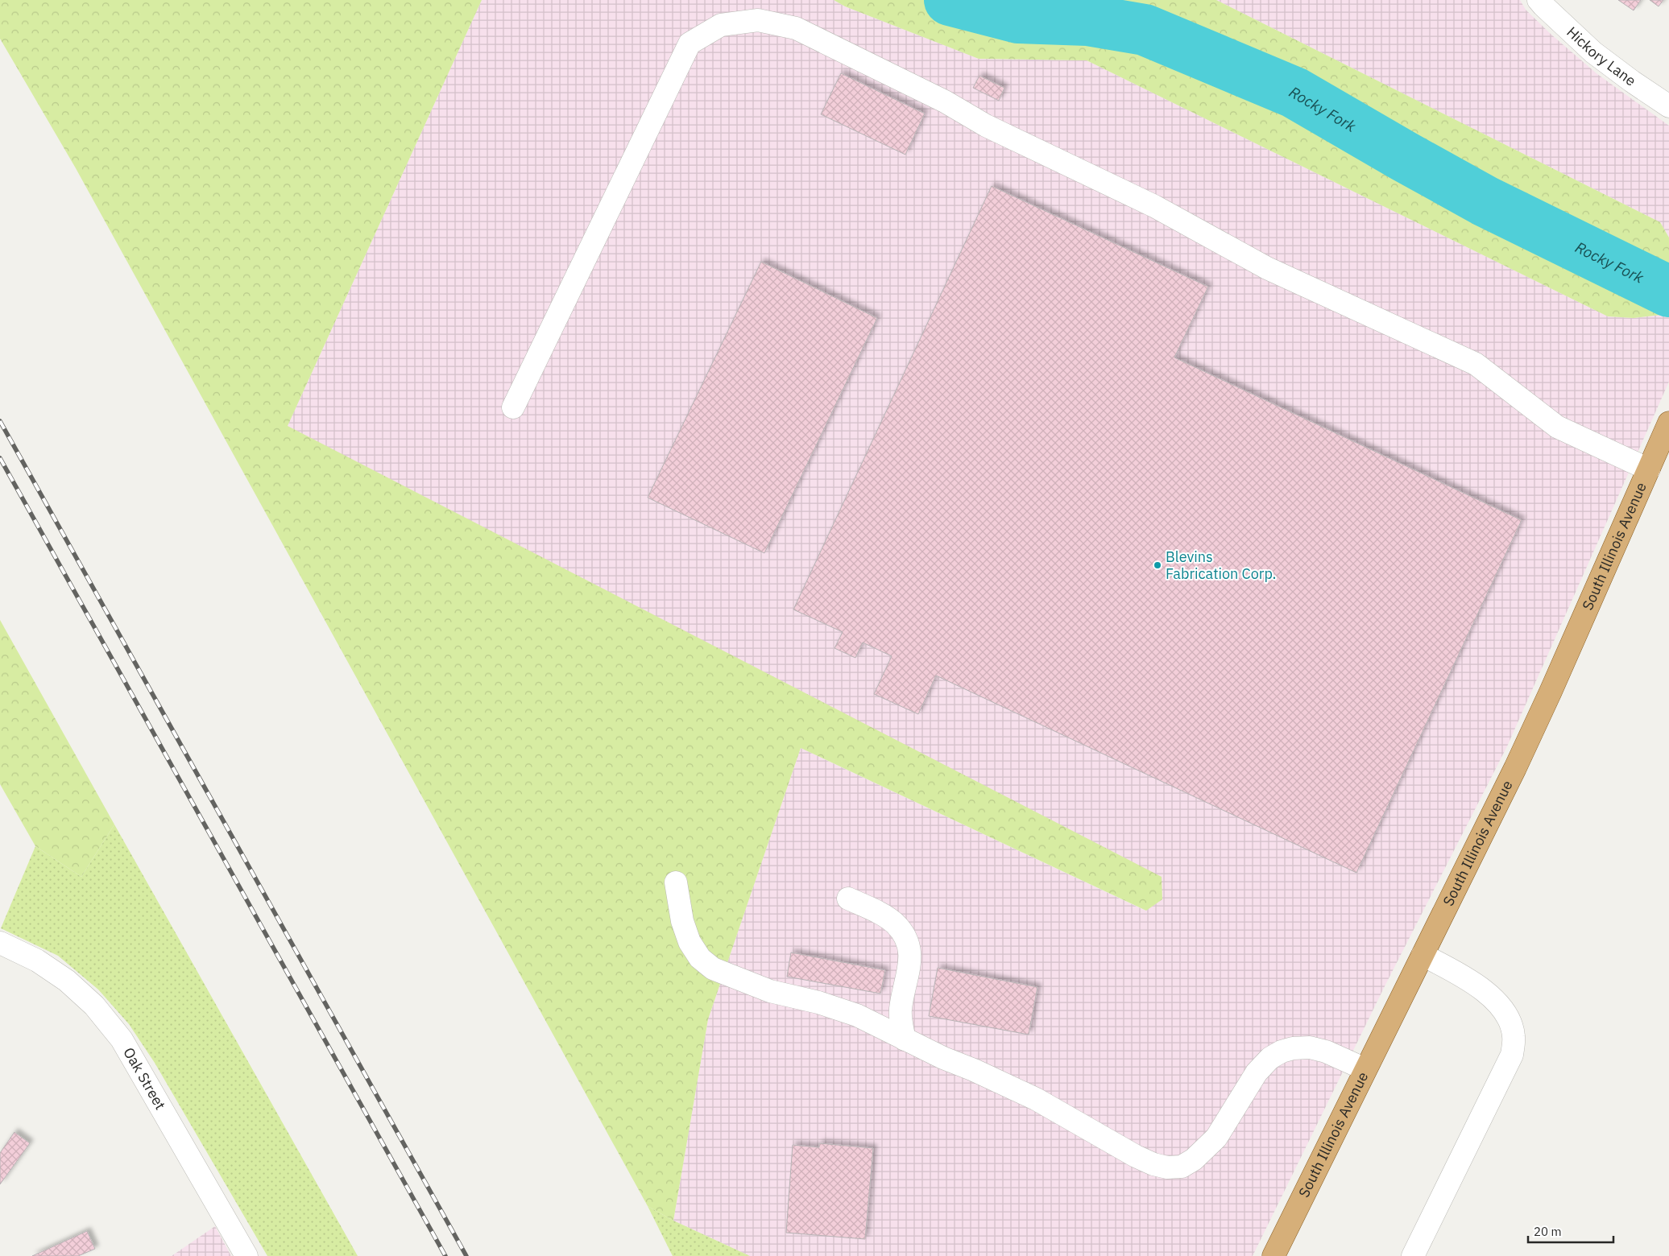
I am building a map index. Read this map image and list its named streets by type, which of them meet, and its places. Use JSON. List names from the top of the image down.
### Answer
{
  "streets": {
    "main road": ["South Illinois Avenue"],
    "street": ["Hickory Lane", "Oak Street"]
  },
  "water": ["Rocky Fork"],
  "places": ["Blevins Fabrication Corp."],
  "scale_bar": "20 m"
}
